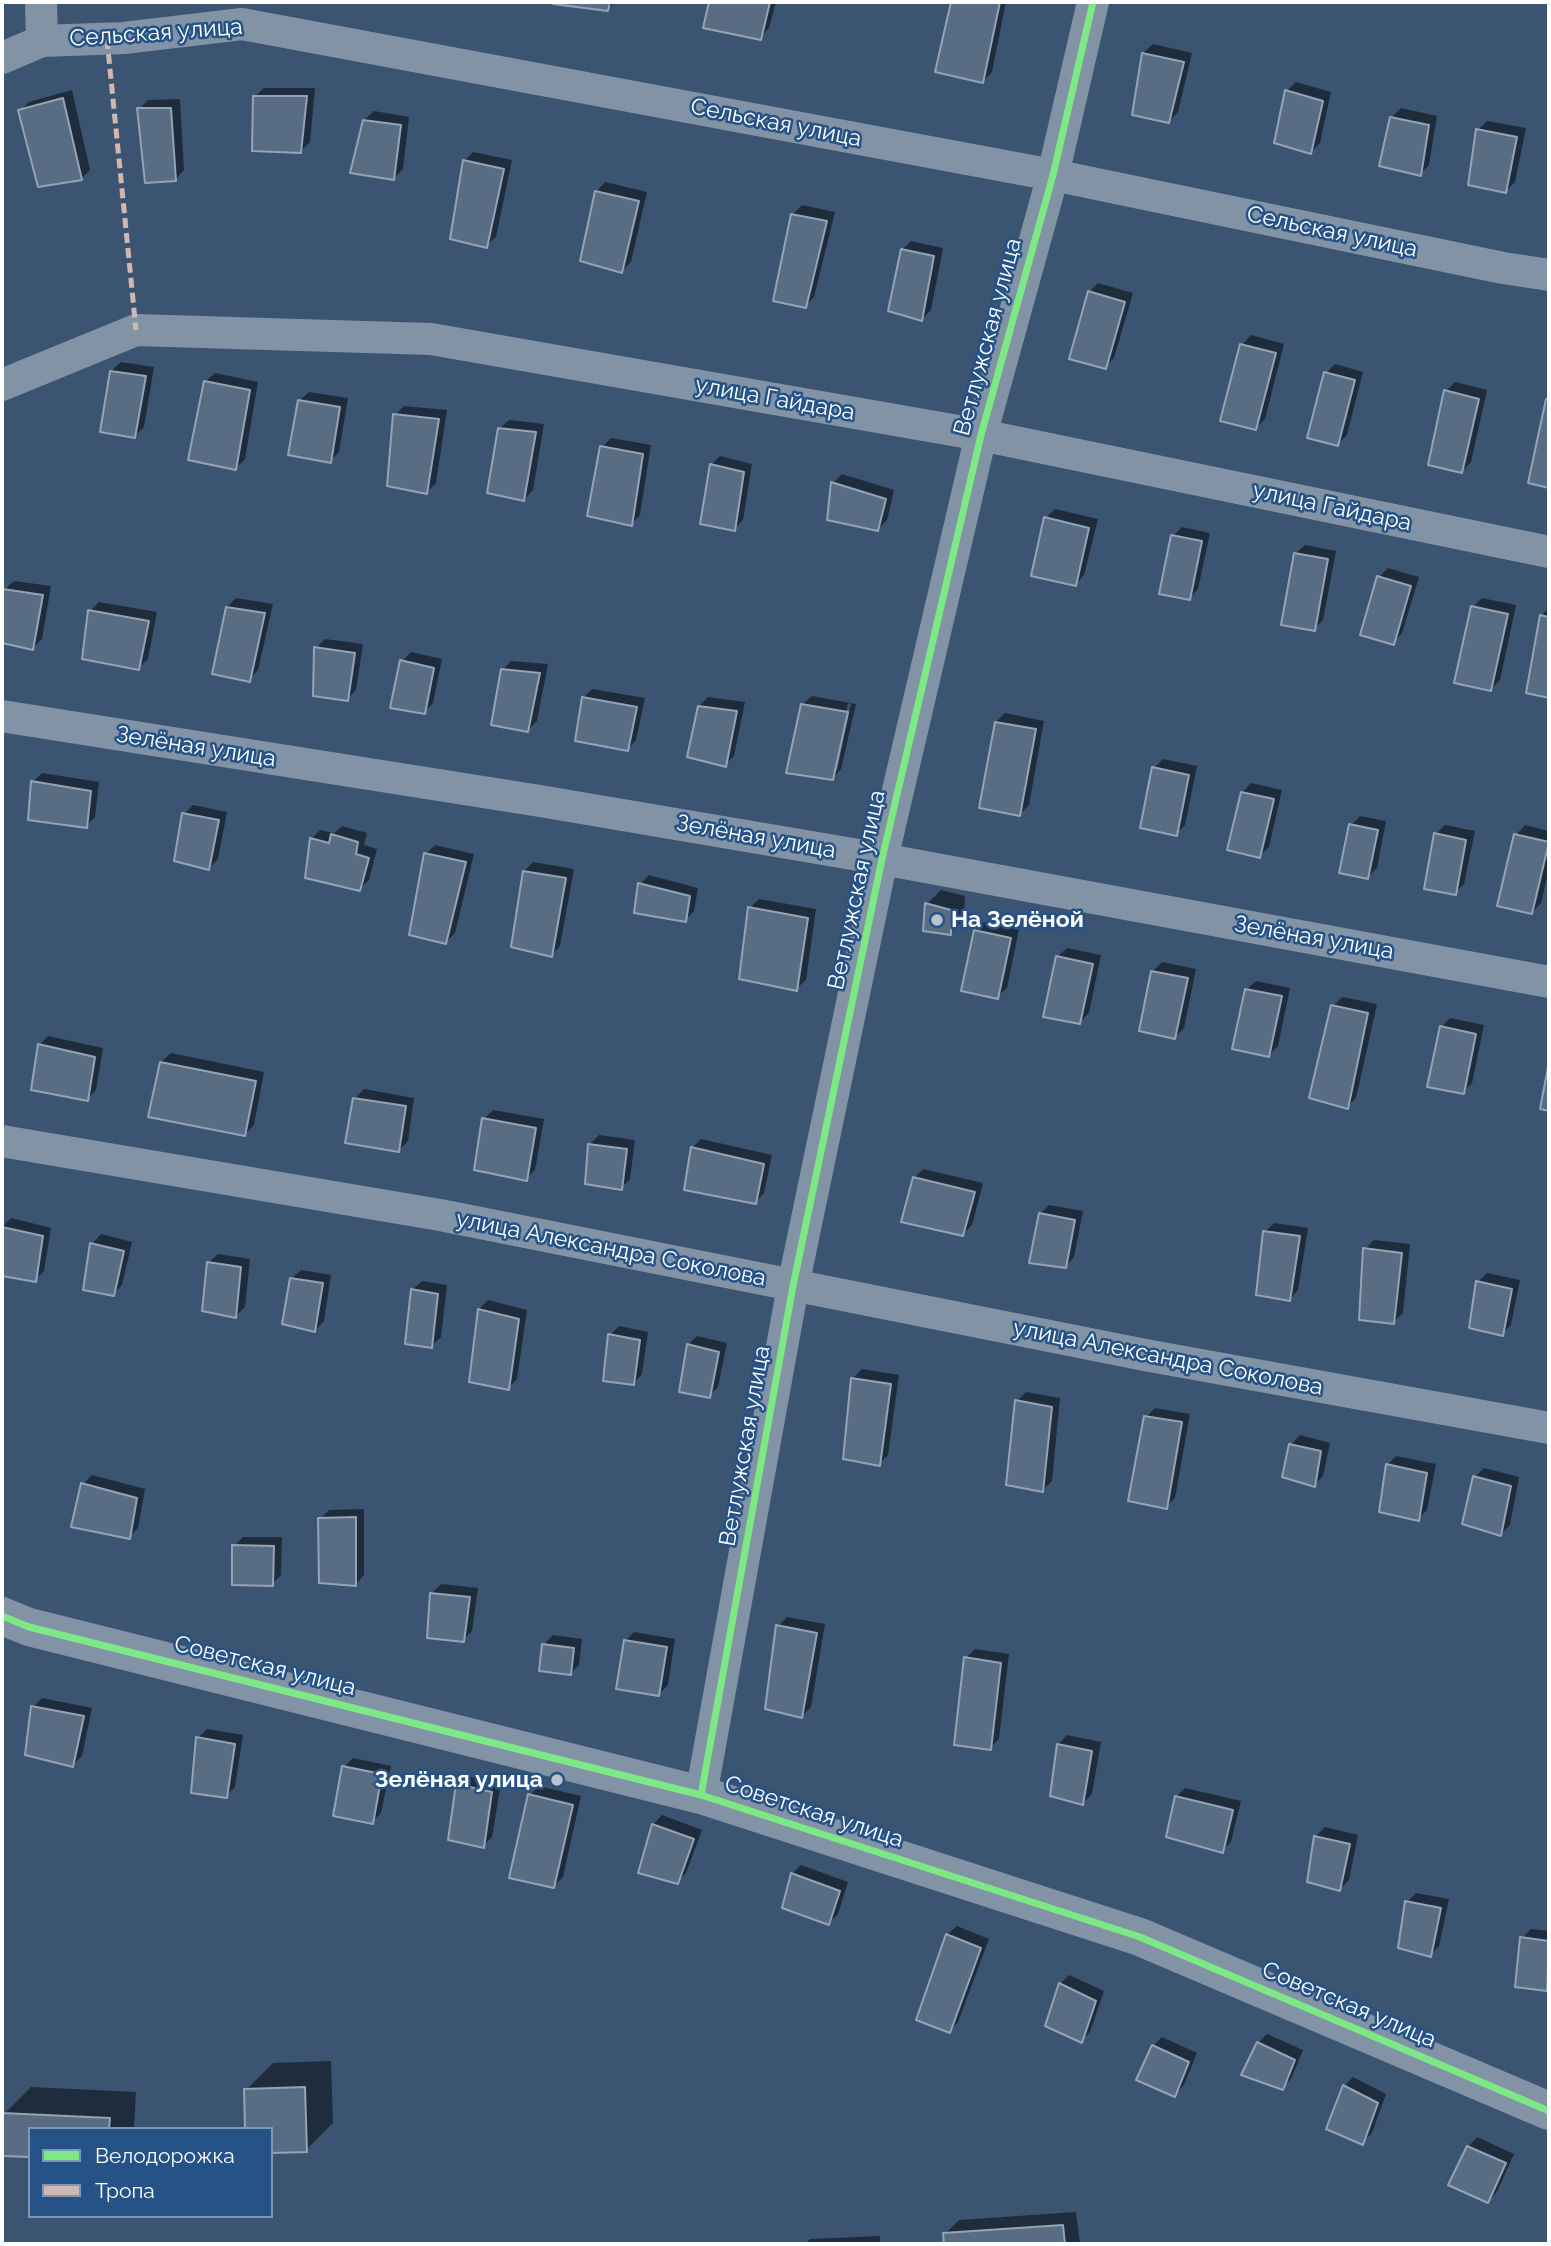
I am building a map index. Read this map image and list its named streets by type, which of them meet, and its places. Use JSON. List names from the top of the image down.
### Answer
{
  "streets": {
    "street": [
      "Сельская улица",
      "Ветлужская улица",
      "улица Гайдара",
      "Зелёная улица",
      "улица Александра Соколова",
      "Советская улица"
    ]
  },
  "crossings": [
    ["Сельская улица", "Ветлужская улица"],
    ["Ветлужская улица", "улица Гайдара"],
    ["Ветлужская улица", "Зелёная улица"],
    ["Ветлужская улица", "улица Александра Соколова"],
    ["Ветлужская улица", "Советская улица"]
  ],
  "places": ["На Зелёной", "Зелёная улица"],
  "legend": ["Велодорожка", "Тропа"]
}
